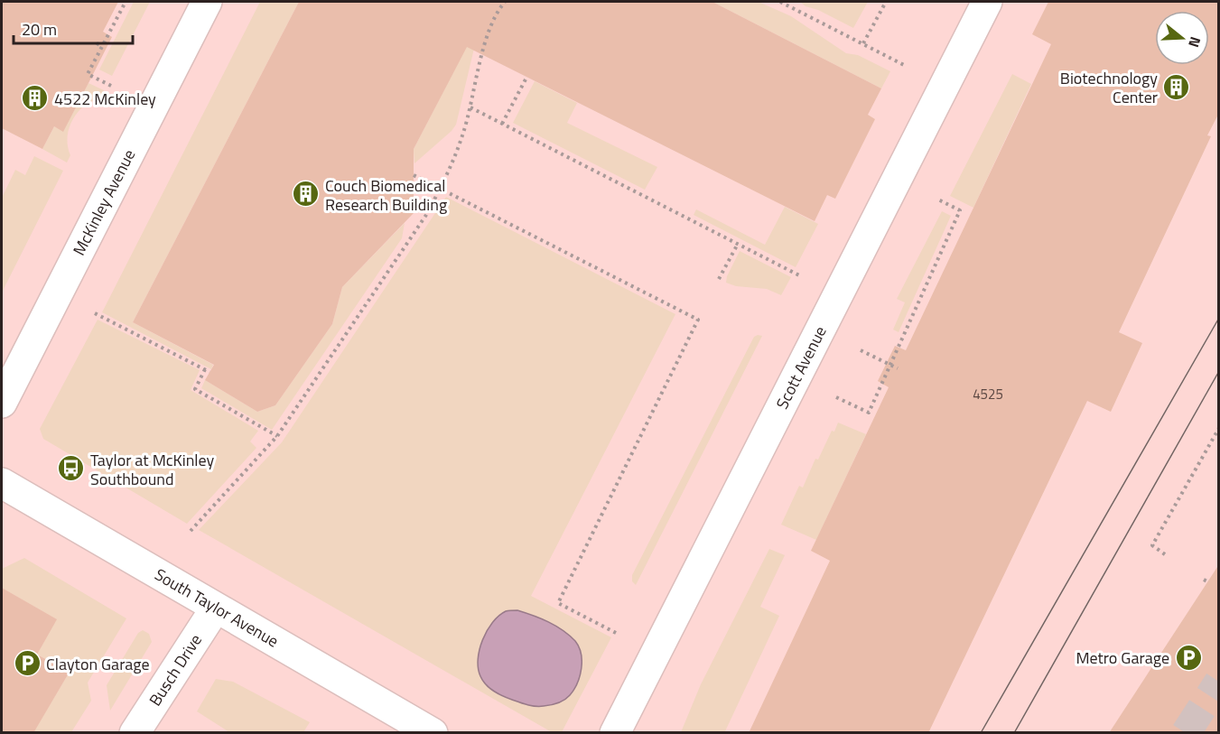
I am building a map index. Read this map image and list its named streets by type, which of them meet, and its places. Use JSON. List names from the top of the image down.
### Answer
{
  "streets": {
    "street": [
      "McKinley Avenue",
      "Scott Avenue",
      "South Taylor Avenue",
      "Busch Drive"
    ]
  },
  "crossings": [
    ["South Taylor Avenue", "Busch Drive"]
  ],
  "places": {
    "building": ["Biotechnology Center", "4522 McKinley", "Couch Biomedical Research Building"],
    "bus stop": ["Taylor at McKinley Southbound"],
    "parking": ["Metro Garage", "Clayton Garage"]
  },
  "house_numbers": ["4525"],
  "scale_bar": "20 m",
  "north": "right"
}
